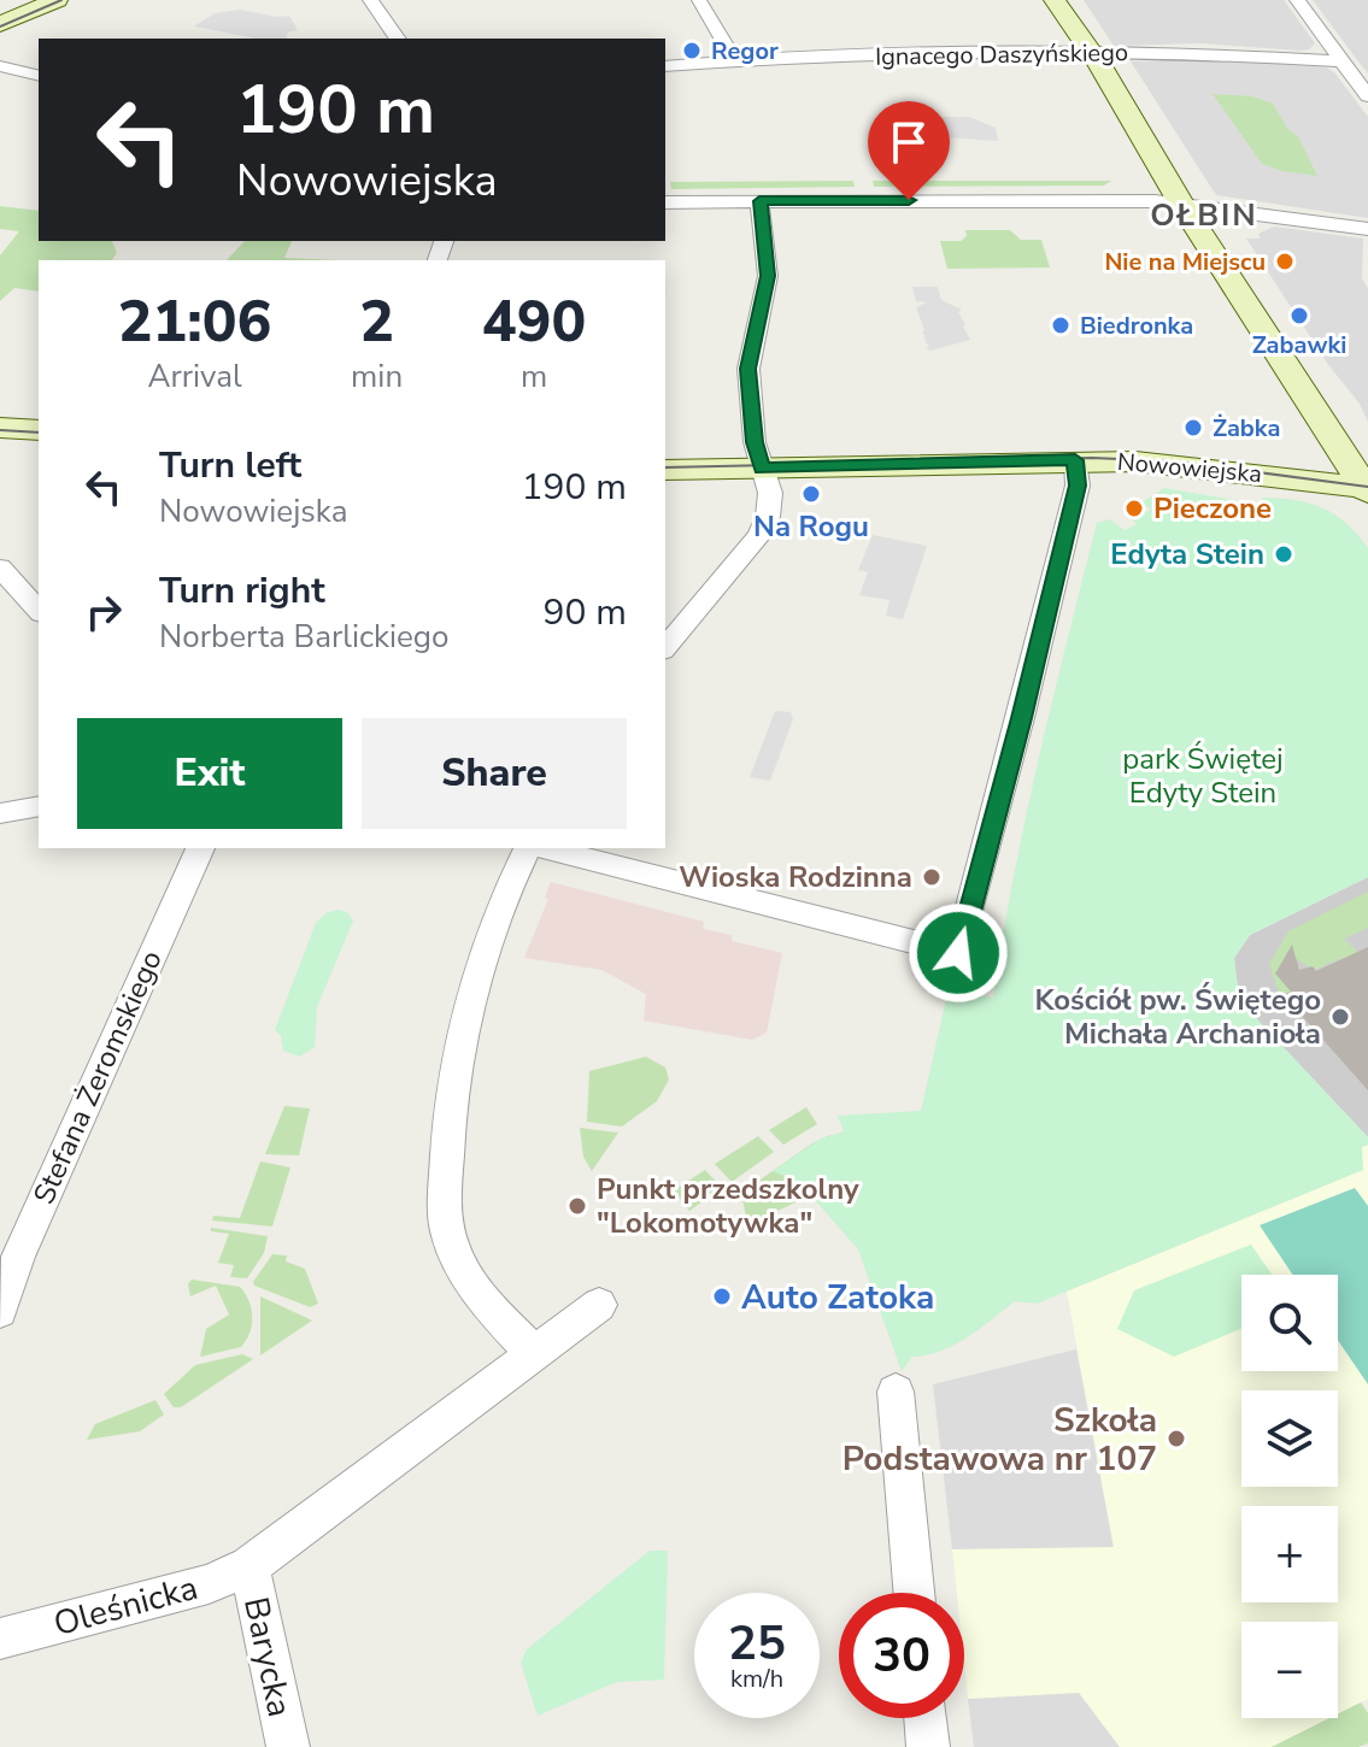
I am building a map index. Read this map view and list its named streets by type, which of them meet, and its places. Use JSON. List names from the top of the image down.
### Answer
{
  "streets": {
    "main road": ["Nowowiejska"],
    "street": [
      "Ignacego Daszyńskiego",
      "Stefana Żeromskiego",
      "Oleśnicka",
      "Barycka"
    ]
  },
  "crossings": [
    ["Oleśnicka", "Barycka"]
  ],
  "districts": ["OŁBIN"],
  "parks": ["park Świętej Edyty Stein"],
  "places": [
    "Regor",
    "Nie na Miejscu",
    "Zabawki",
    "Biedronka",
    "Żabka",
    "Na Rogu",
    "Pieczone",
    "Edyta Stein",
    "Wioska Rodzinna",
    "Kościół pw. Świętego Michała Archanioła",
    "Punkt przedszkolny \"Lokomotywka\"",
    "Auto Zatoka",
    "Szkoła Podstawowa nr 107"
  ],
  "page": {
    "turn": ["190 m", "Nowowiejska"],
    "eta": [
      "21:06",
      "Arrival",
      "2",
      "min",
      "490",
      "m"
    ],
    "list": [
      {
        "name": "Turn left",
        "note": "Nowowiejska",
        "value": "190 m"
      },
      {
        "name": "Turn right",
        "note": "Norberta Barlickiego",
        "value": "90 m"
      }
    ],
    "buttons": ["Exit", "Share"],
    "map_buttons": ["+", "−"],
    "speed": "25 km/h",
    "limit": "30"
  }
}
